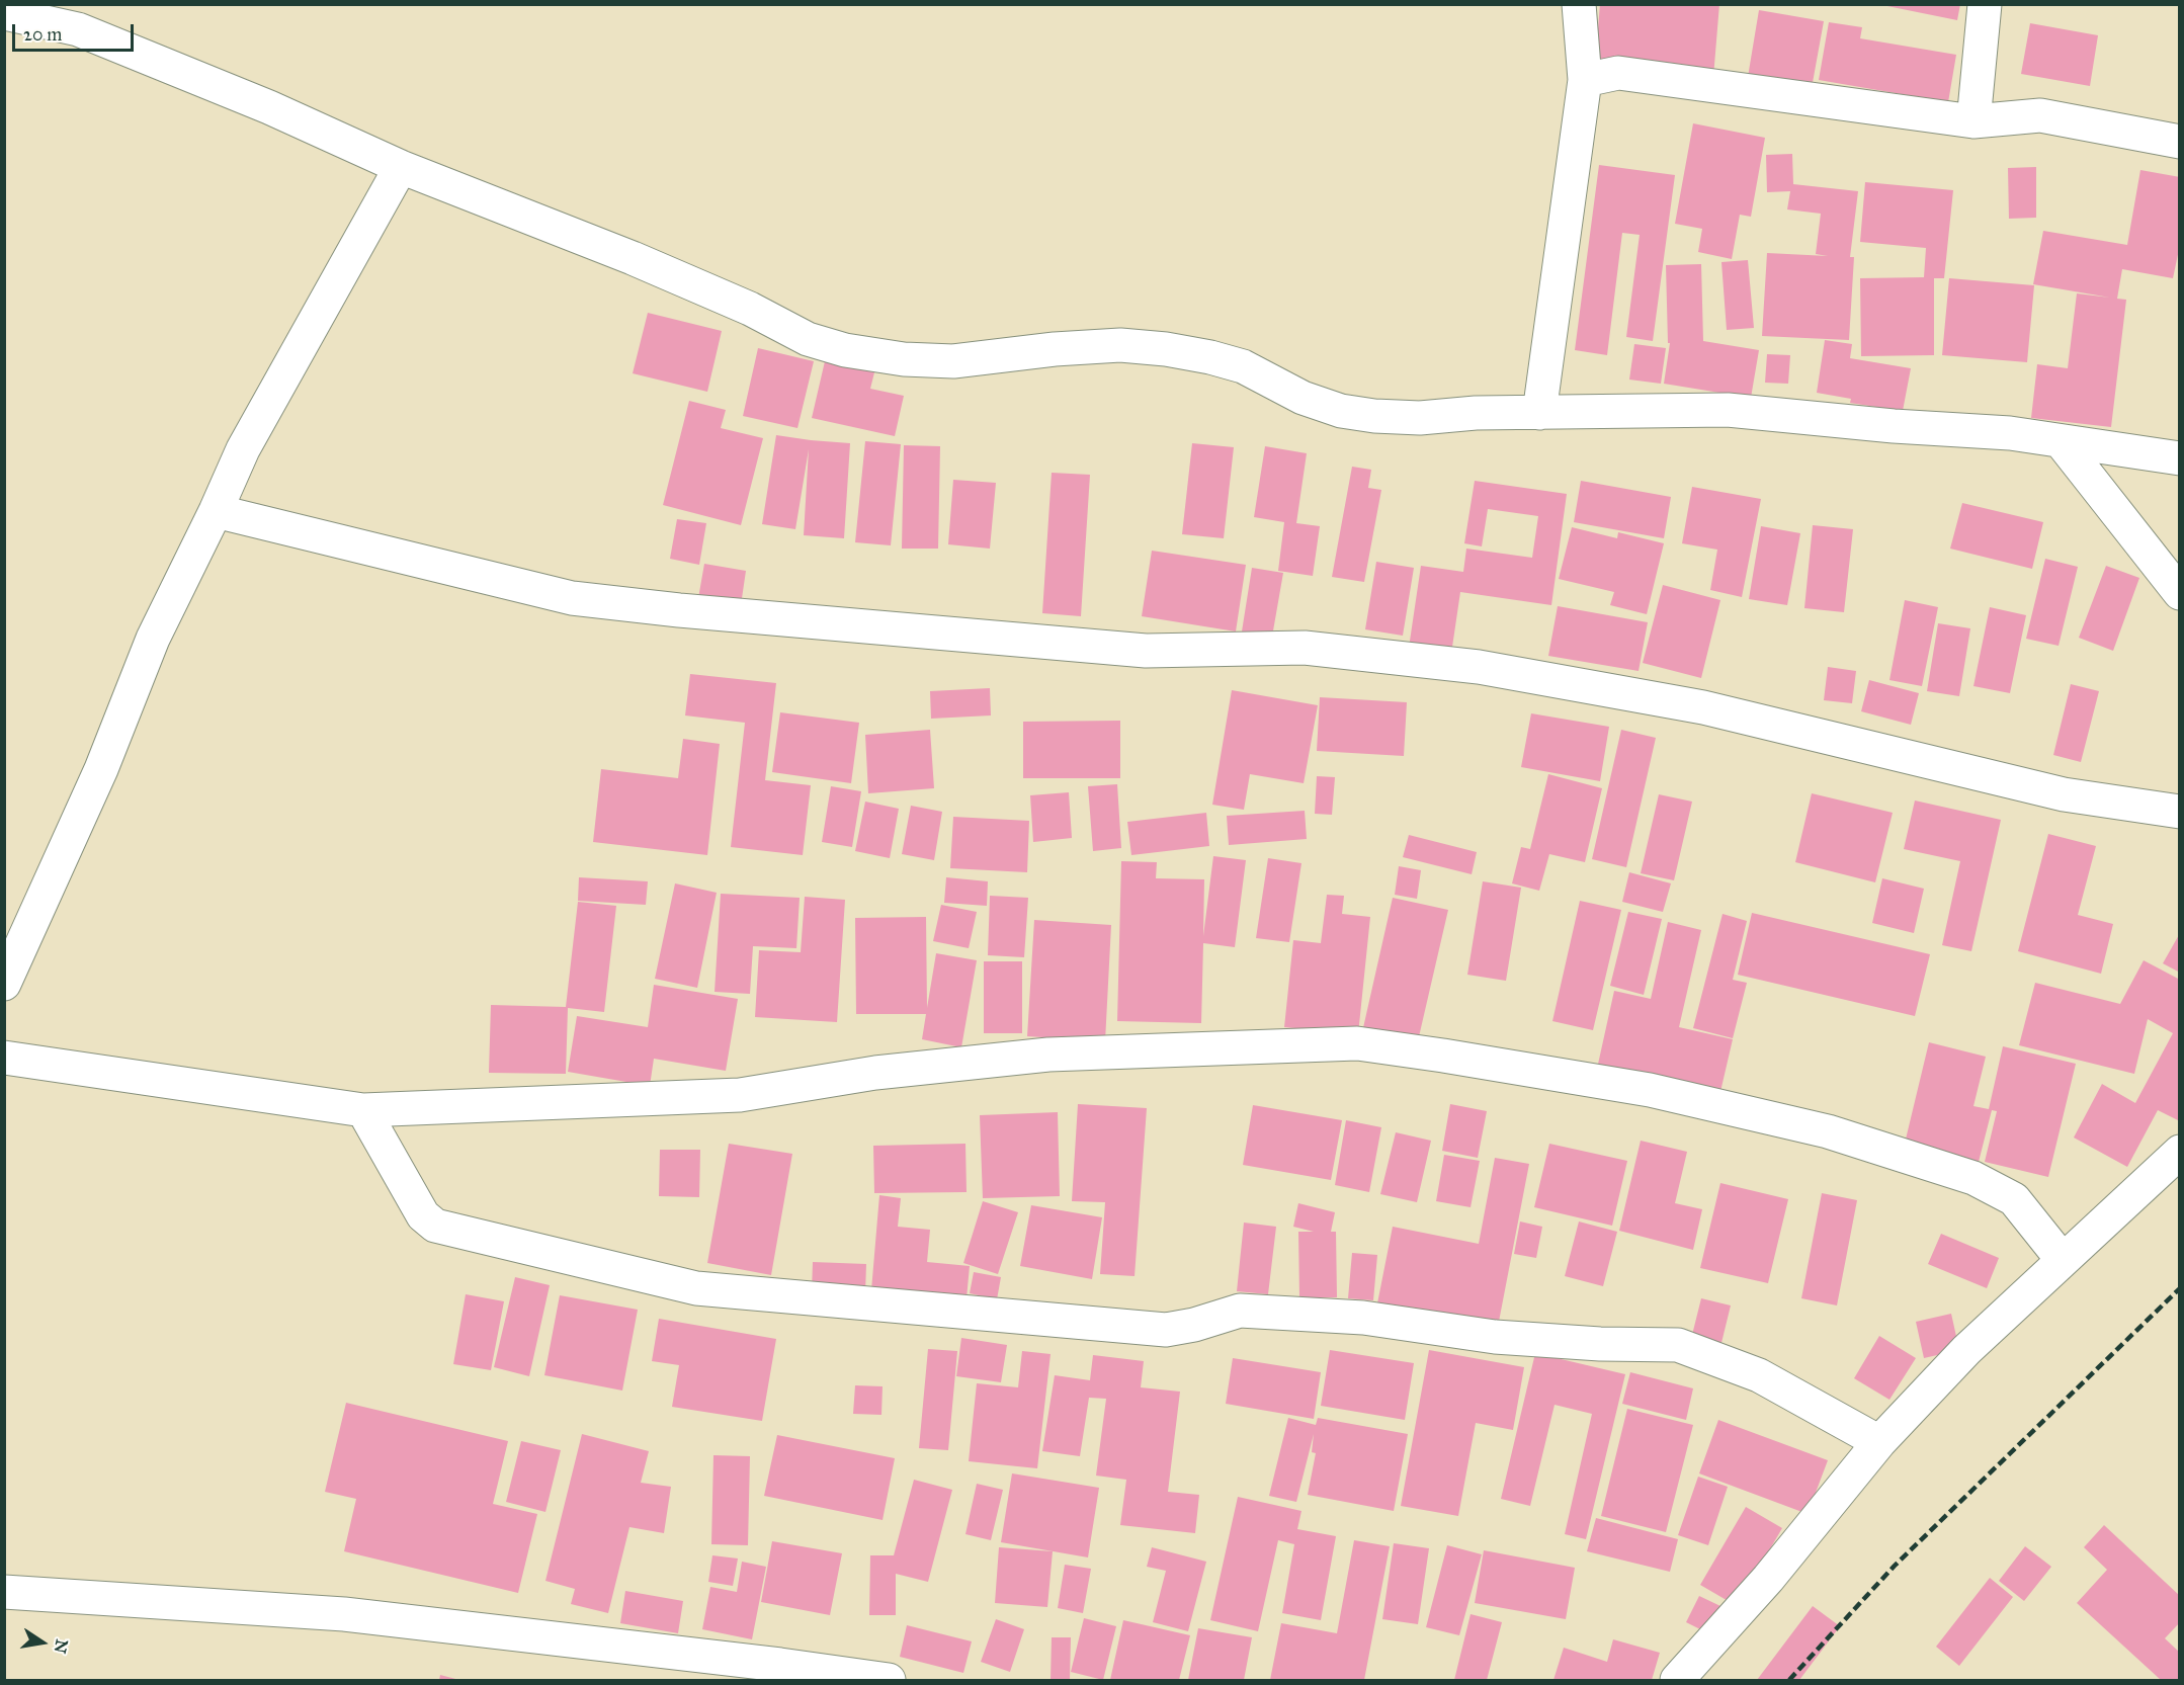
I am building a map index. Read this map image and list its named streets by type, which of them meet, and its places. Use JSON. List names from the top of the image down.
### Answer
{
  "scale_bar": "20 m",
  "north": "right"
}
